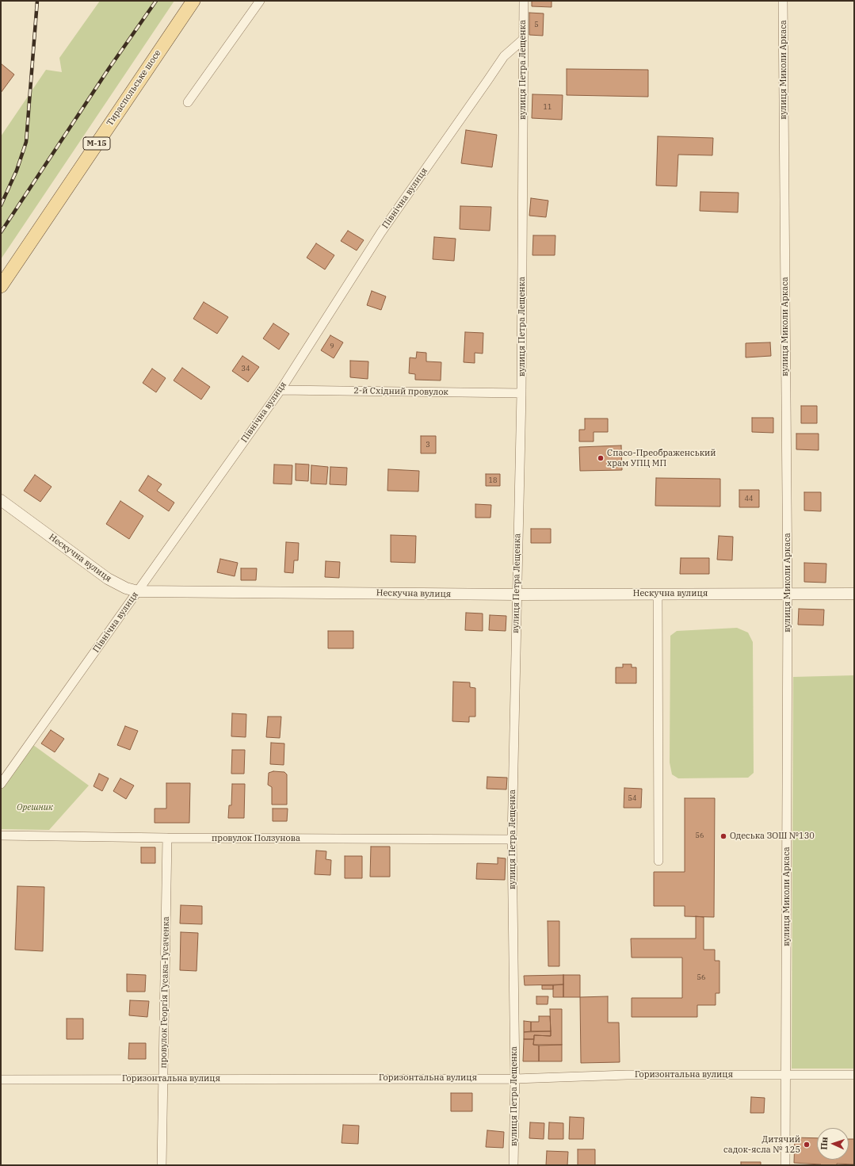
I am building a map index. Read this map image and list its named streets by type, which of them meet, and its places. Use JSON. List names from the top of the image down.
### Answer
{
  "streets": {
    "main road": ["Тираспольське шосе", "М-15"],
    "street": [
      "вулиця Петра Лещенка",
      "вулиця Миколи Аркаса",
      "Північна вулиця",
      "2-й Східний провулок",
      "Нескучна вулиця",
      "провулок Ползунова",
      "провулок Георгія Гусака-Гусаченка",
      "Горизонтальна вулиця"
    ]
  },
  "crossings": [
    ["вулиця Петра Лещенка", "Північна вулиця"],
    ["вулиця Петра Лещенка", "2-й Східний провулок"],
    ["вулиця Петра Лещенка", "Нескучна вулиця"],
    ["вулиця Петра Лещенка", "провулок Ползунова"],
    ["вулиця Петра Лещенка", "Горизонтальна вулиця"],
    ["вулиця Миколи Аркаса", "Нескучна вулиця"],
    ["вулиця Миколи Аркаса", "Горизонтальна вулиця"],
    ["Північна вулиця", "2-й Східний провулок"],
    ["Північна вулиця", "Нескучна вулиця"],
    ["провулок Ползунова", "провулок Георгія Гусака-Гусаченка"],
    ["провулок Георгія Гусака-Гусаченка", "Горизонтальна вулиця"]
  ],
  "parks": ["Орешник"],
  "places": ["Спасо-Преображенський храм УПЦ МП", "Одеська ЗОШ №130", "Дитячий садок-ясла № 125"],
  "house_numbers": [
    "5",
    "11",
    "9",
    "34",
    "3",
    "18",
    "44",
    "54",
    "56",
    "56"
  ],
  "north": "left"
}
